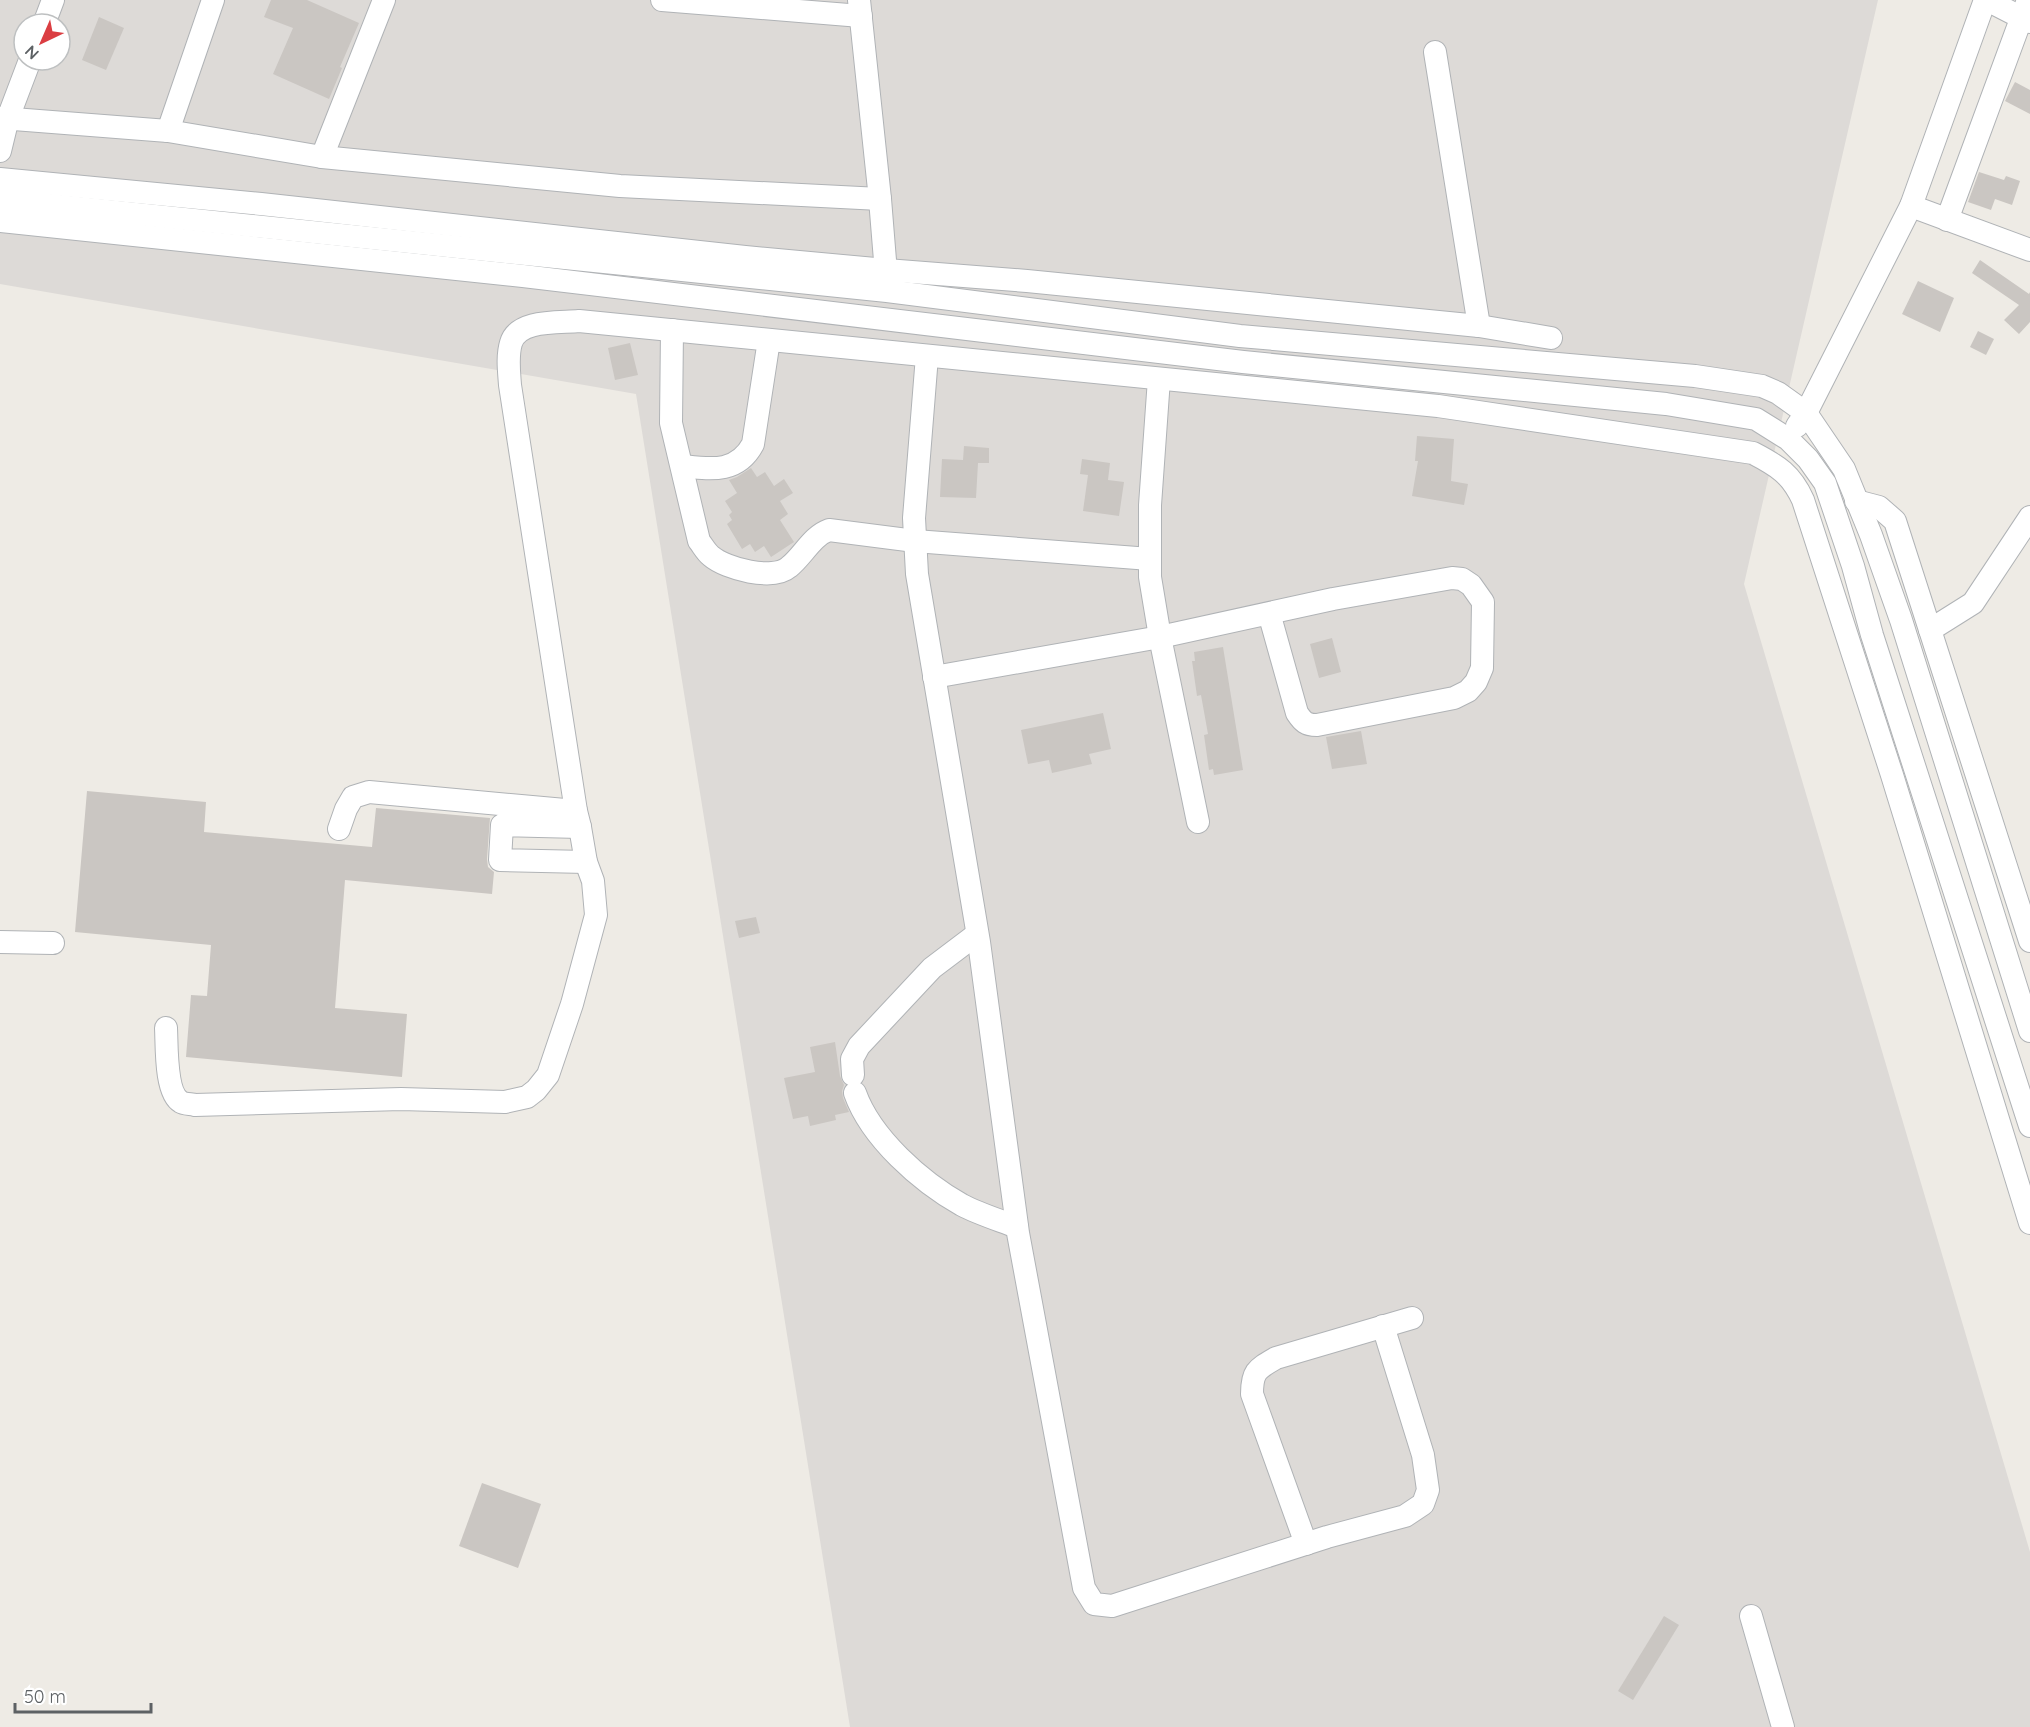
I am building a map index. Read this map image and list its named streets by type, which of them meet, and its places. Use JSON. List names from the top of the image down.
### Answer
{
  "scale_bar": "50 m",
  "north": "bottom left"
}
